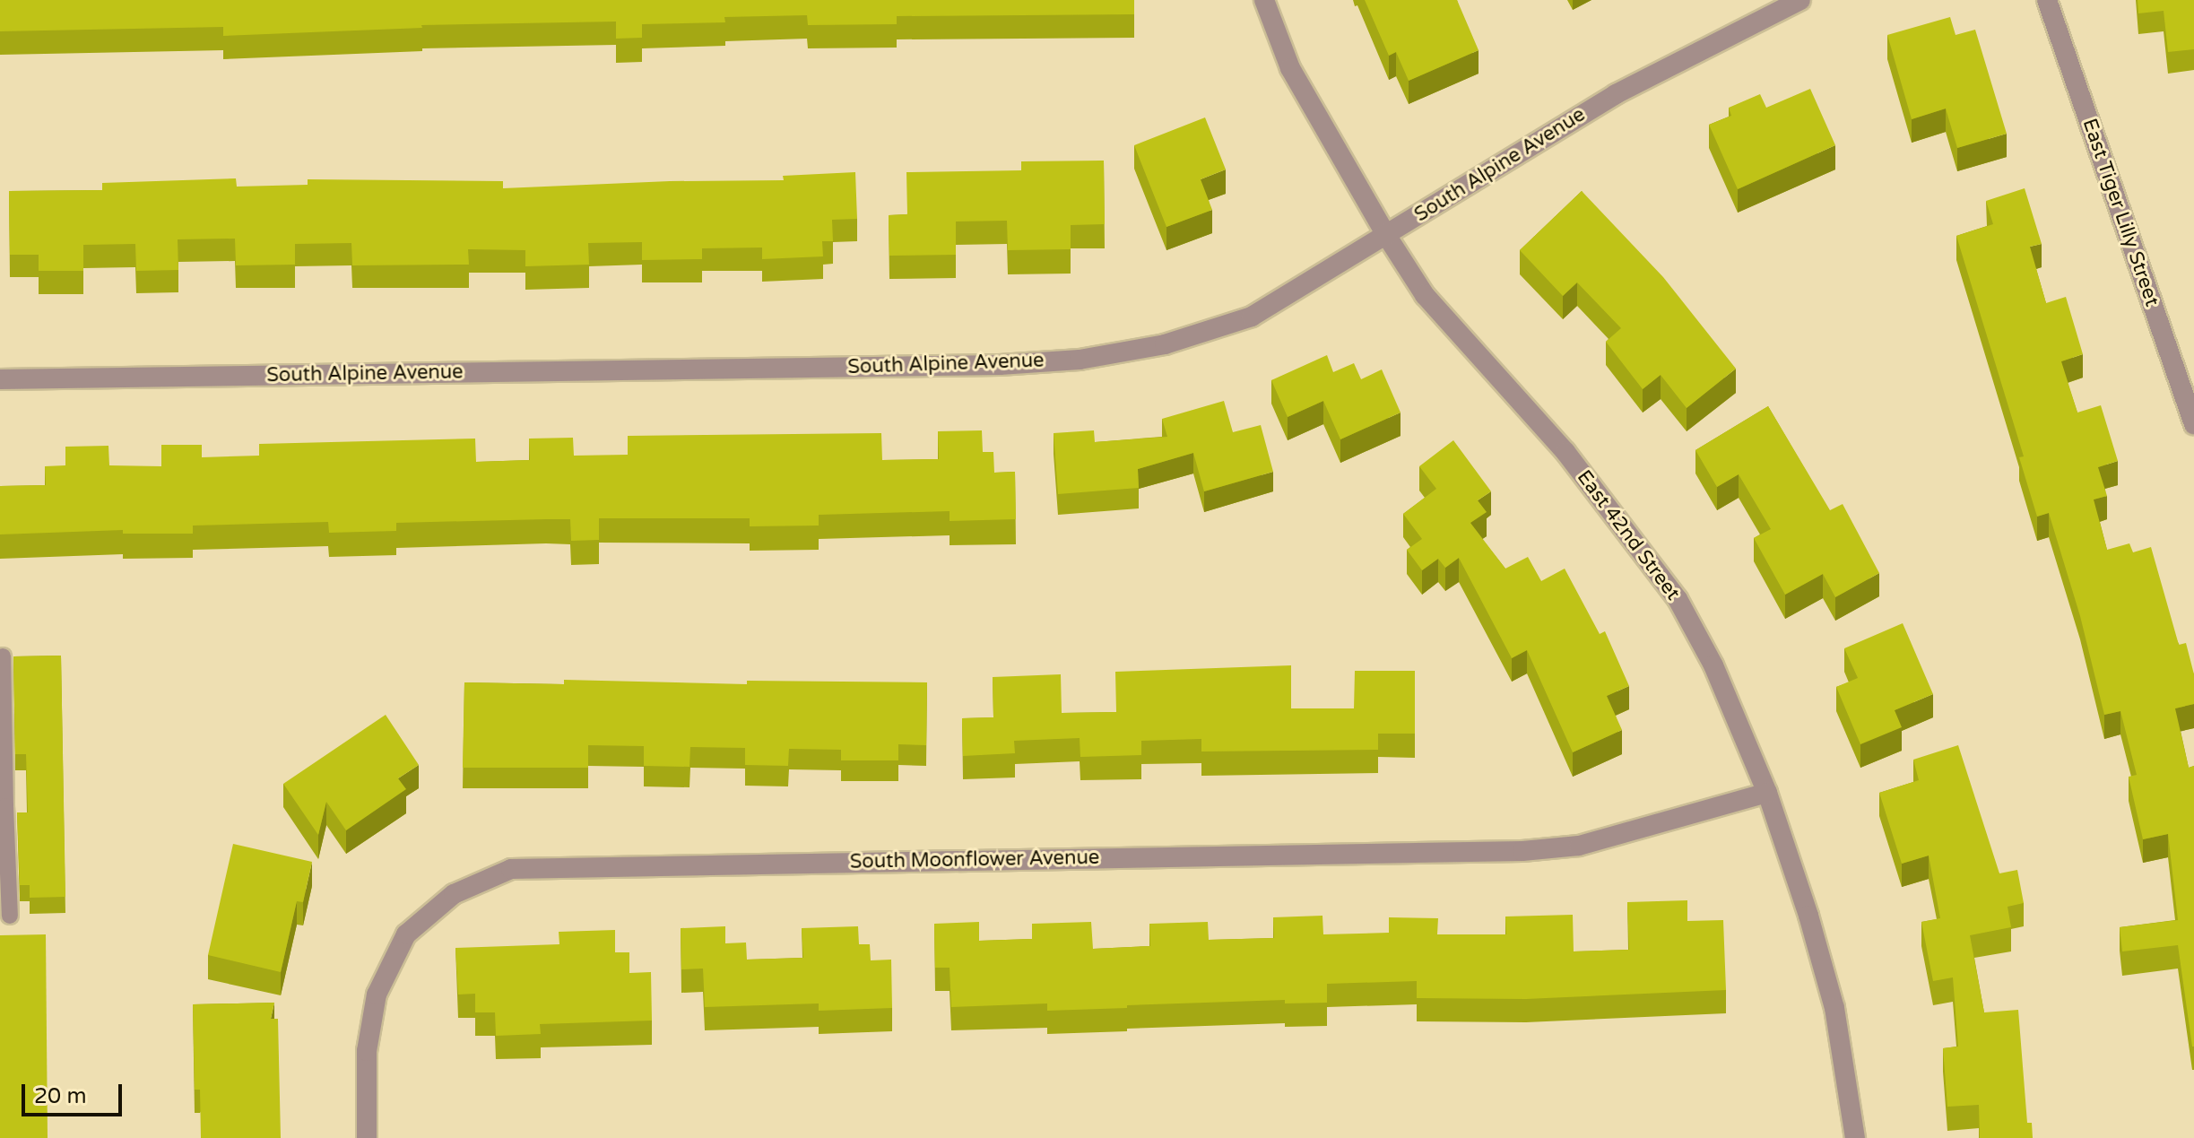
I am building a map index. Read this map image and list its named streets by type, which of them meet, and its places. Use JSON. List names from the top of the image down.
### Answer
{
  "streets": {
    "street": [
      "South Alpine Avenue",
      "East Tiger Lilly Street",
      "East 42nd Street",
      "South Moonflower Avenue"
    ]
  },
  "crossings": [
    ["South Alpine Avenue", "East 42nd Street"],
    ["East 42nd Street", "South Moonflower Avenue"]
  ],
  "scale_bar": "20 m"
}
